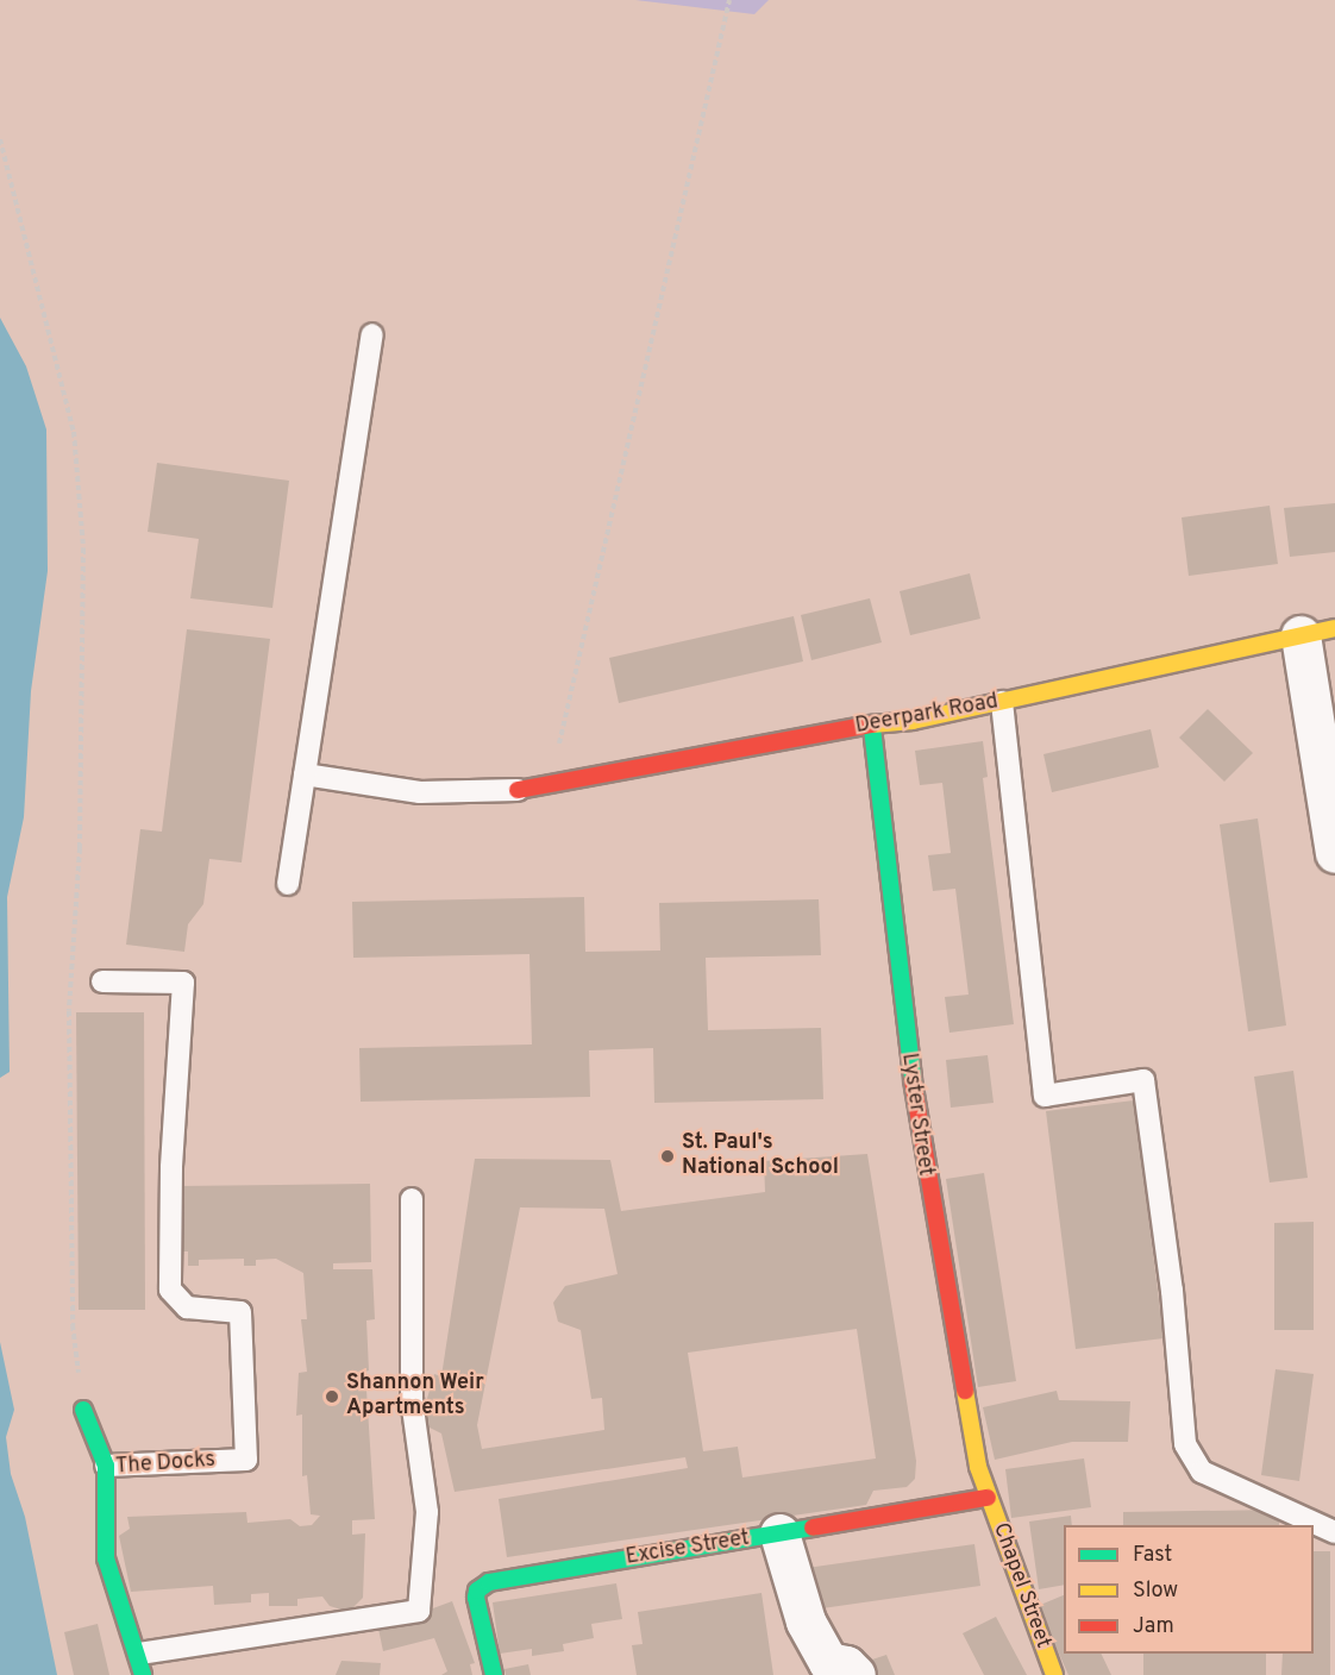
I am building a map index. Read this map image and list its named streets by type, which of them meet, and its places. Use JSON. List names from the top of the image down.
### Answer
{
  "streets": {
    "street": [
      "Deerpark Road",
      "Lyster Street",
      "The Docks",
      "Excise Street",
      "Chapel Street"
    ]
  },
  "crossings": [
    ["Deerpark Road", "Lyster Street"],
    ["Lyster Street", "Excise Street"],
    ["Lyster Street", "Chapel Street"],
    ["Excise Street", "Chapel Street"]
  ],
  "places": ["St. Paul's National School", "Shannon Weir Apartments"],
  "legend": ["Fast", "Slow", "Jam"]
}
